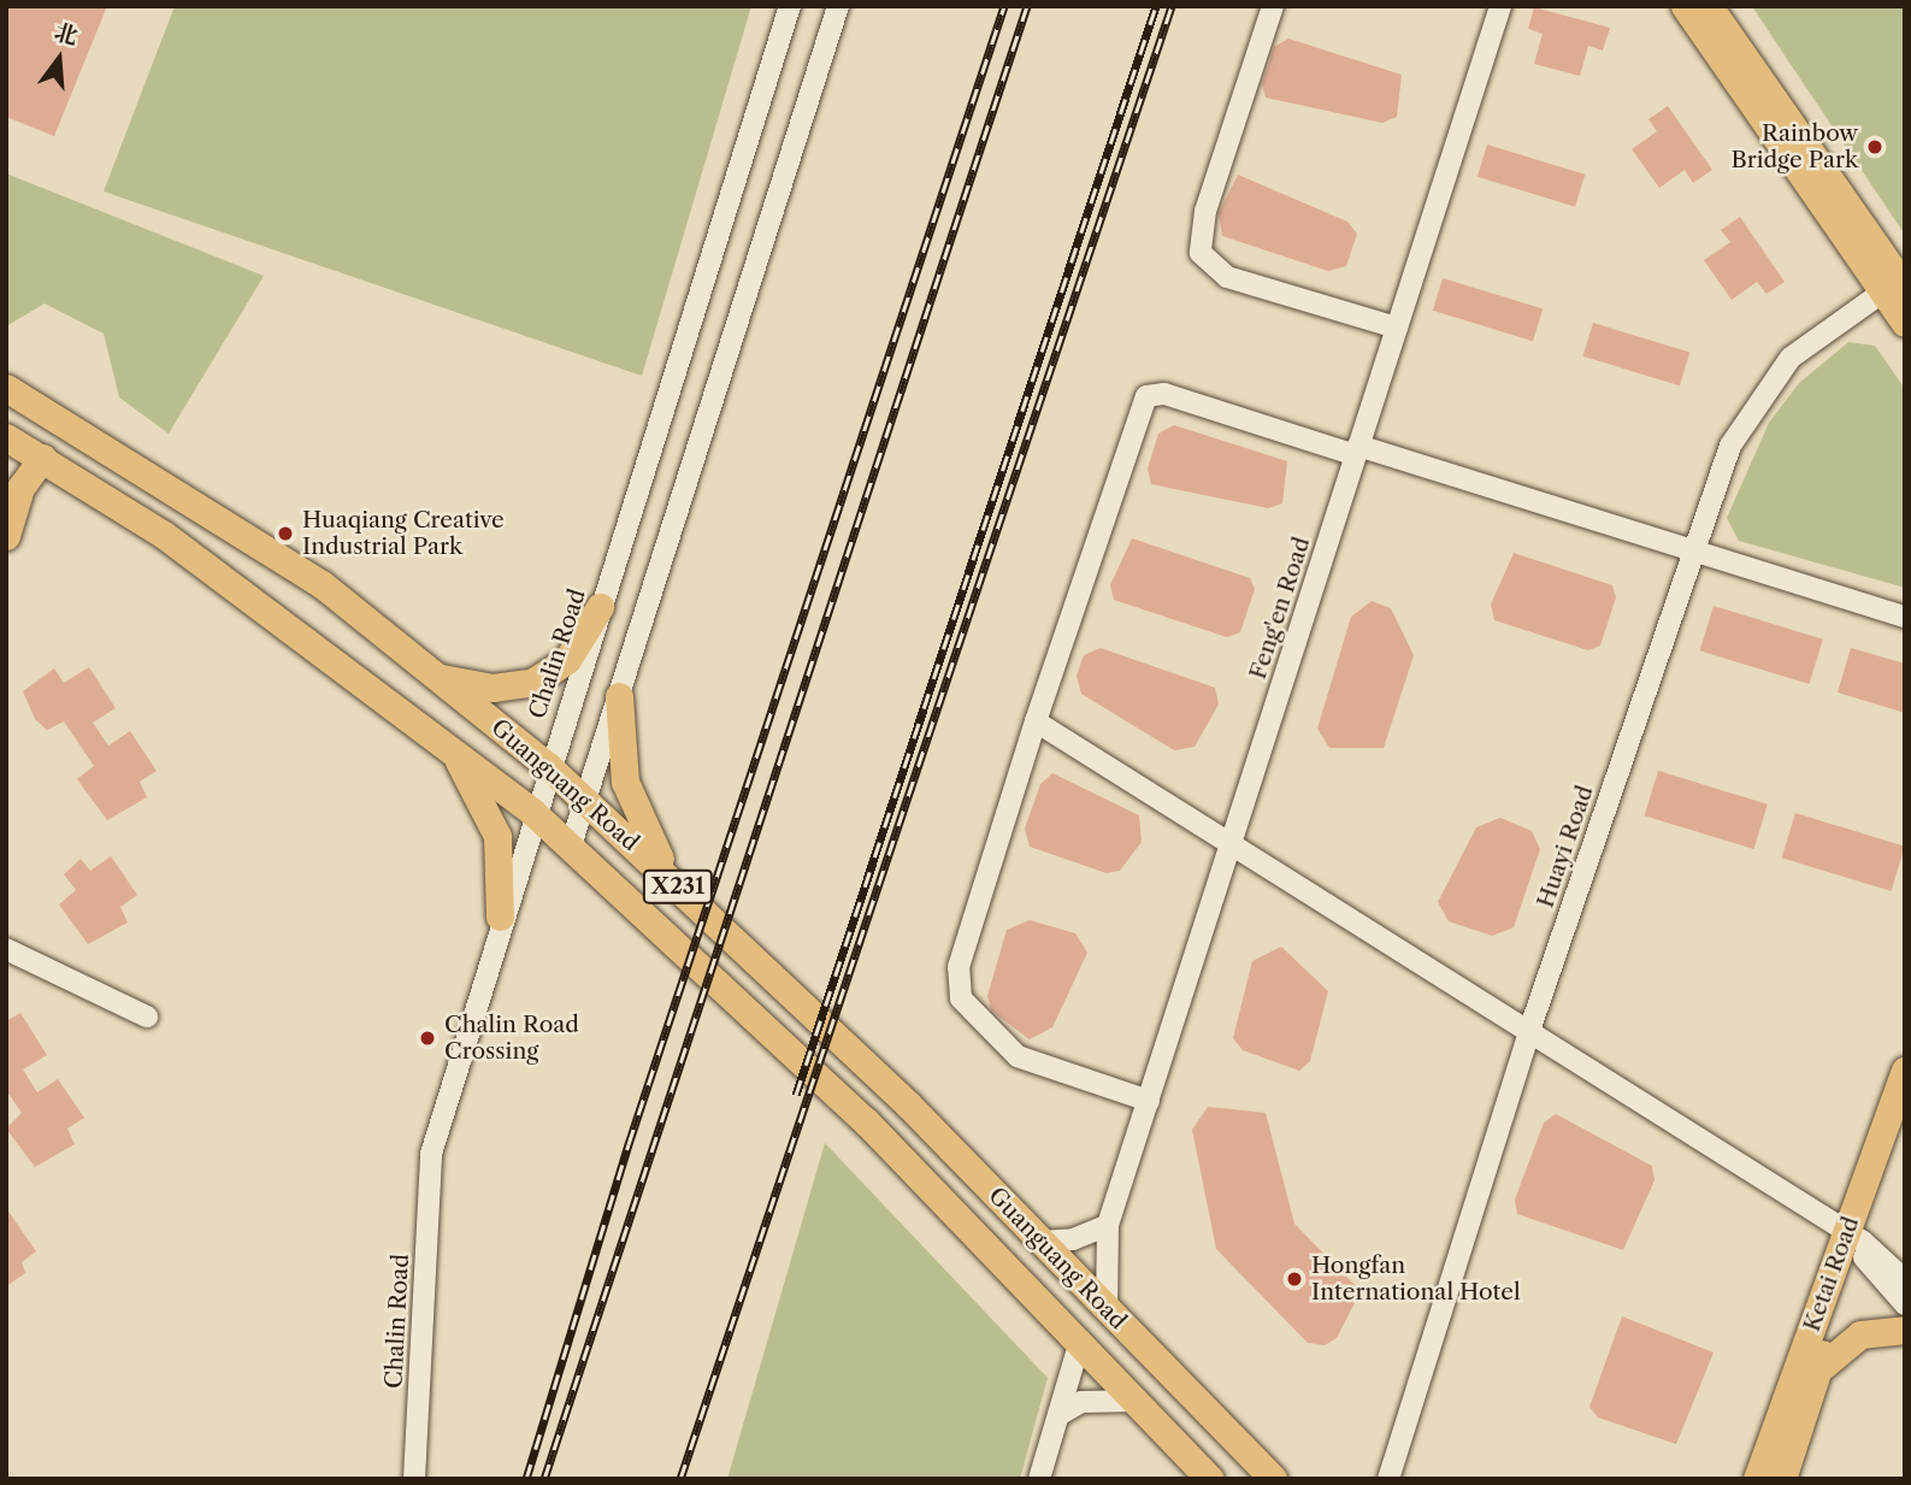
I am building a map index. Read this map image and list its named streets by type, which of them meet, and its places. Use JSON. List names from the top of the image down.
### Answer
{
  "streets": {
    "main road": ["Guanguang Road", "X231", "Ketai Road"],
    "street": ["Feng'en Road", "Chalin Road", "Huayi Road"]
  },
  "crossings": [
    ["Feng'en Road", "Guanguang Road"],
    ["Chalin Road", "Guanguang Road"]
  ],
  "places": [
    "Rainbow Bridge Park",
    "Huaqiang Creative Industrial Park",
    "Chalin Road Crossing",
    "Hongfan International Hotel"
  ],
  "north": "top"
}
